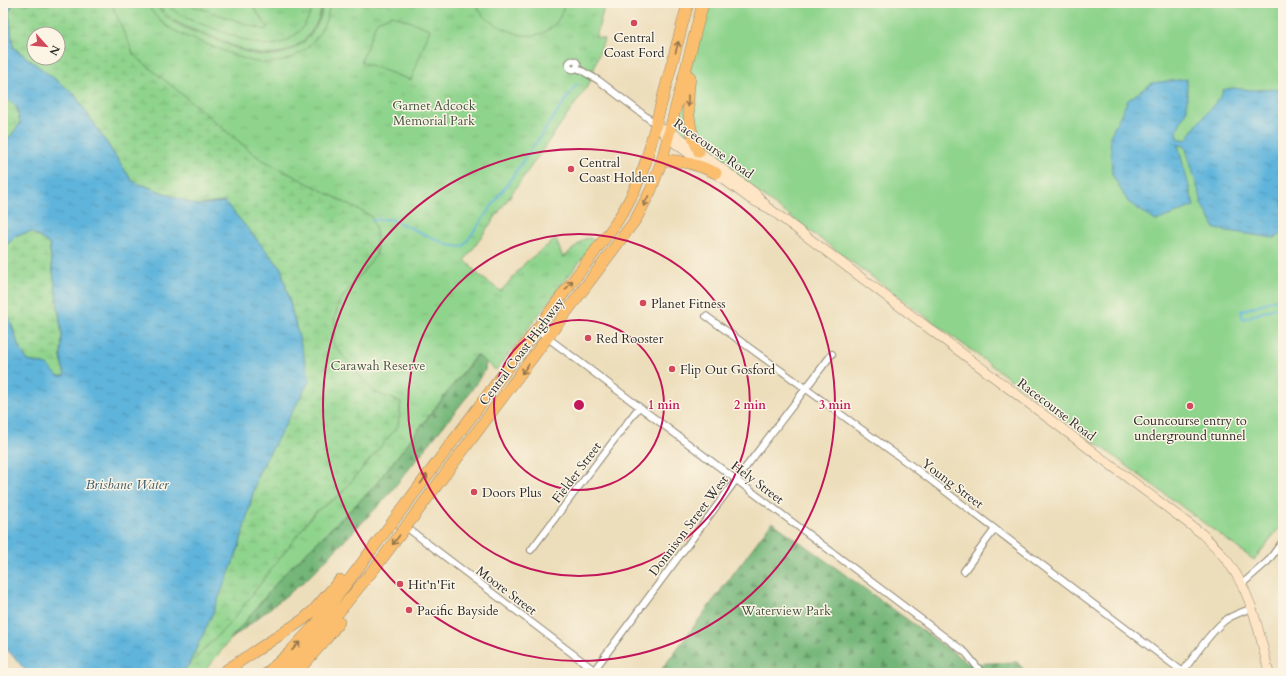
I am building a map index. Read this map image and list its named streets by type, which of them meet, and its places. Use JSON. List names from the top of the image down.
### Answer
{
  "streets": {
    "highway": ["Central Coast Highway"],
    "main road": ["Racecourse Road"],
    "street": [
      "Fielder Street",
      "Hely Street",
      "Young Street",
      "Donnison Street West",
      "Moore Street"
    ]
  },
  "crossings": [
    ["Racecourse Road", "Central Coast Highway"],
    ["Central Coast Highway", "Hely Street"],
    ["Central Coast Highway", "Moore Street"],
    ["Fielder Street", "Hely Street"],
    ["Hely Street", "Donnison Street West"],
    ["Young Street", "Donnison Street West"],
    ["Donnison Street West", "Moore Street"]
  ],
  "water": ["Brisbane Water"],
  "parks": ["Garnet Adcock Memorial Park", "Carawah Reserve", "Waterview Park"],
  "places": [
    "Central Coast Ford",
    "Central Coast Holden",
    "Planet Fitness",
    "Red Rooster",
    "Flip Out Gosford",
    "Councourse entry to underground tunnel",
    "Doors Plus",
    "Hit'n'Fit",
    "Pacific Bayside"
  ],
  "north": "bottom right",
  "rings": ["1 min", "2 min", "3 min"]
}
